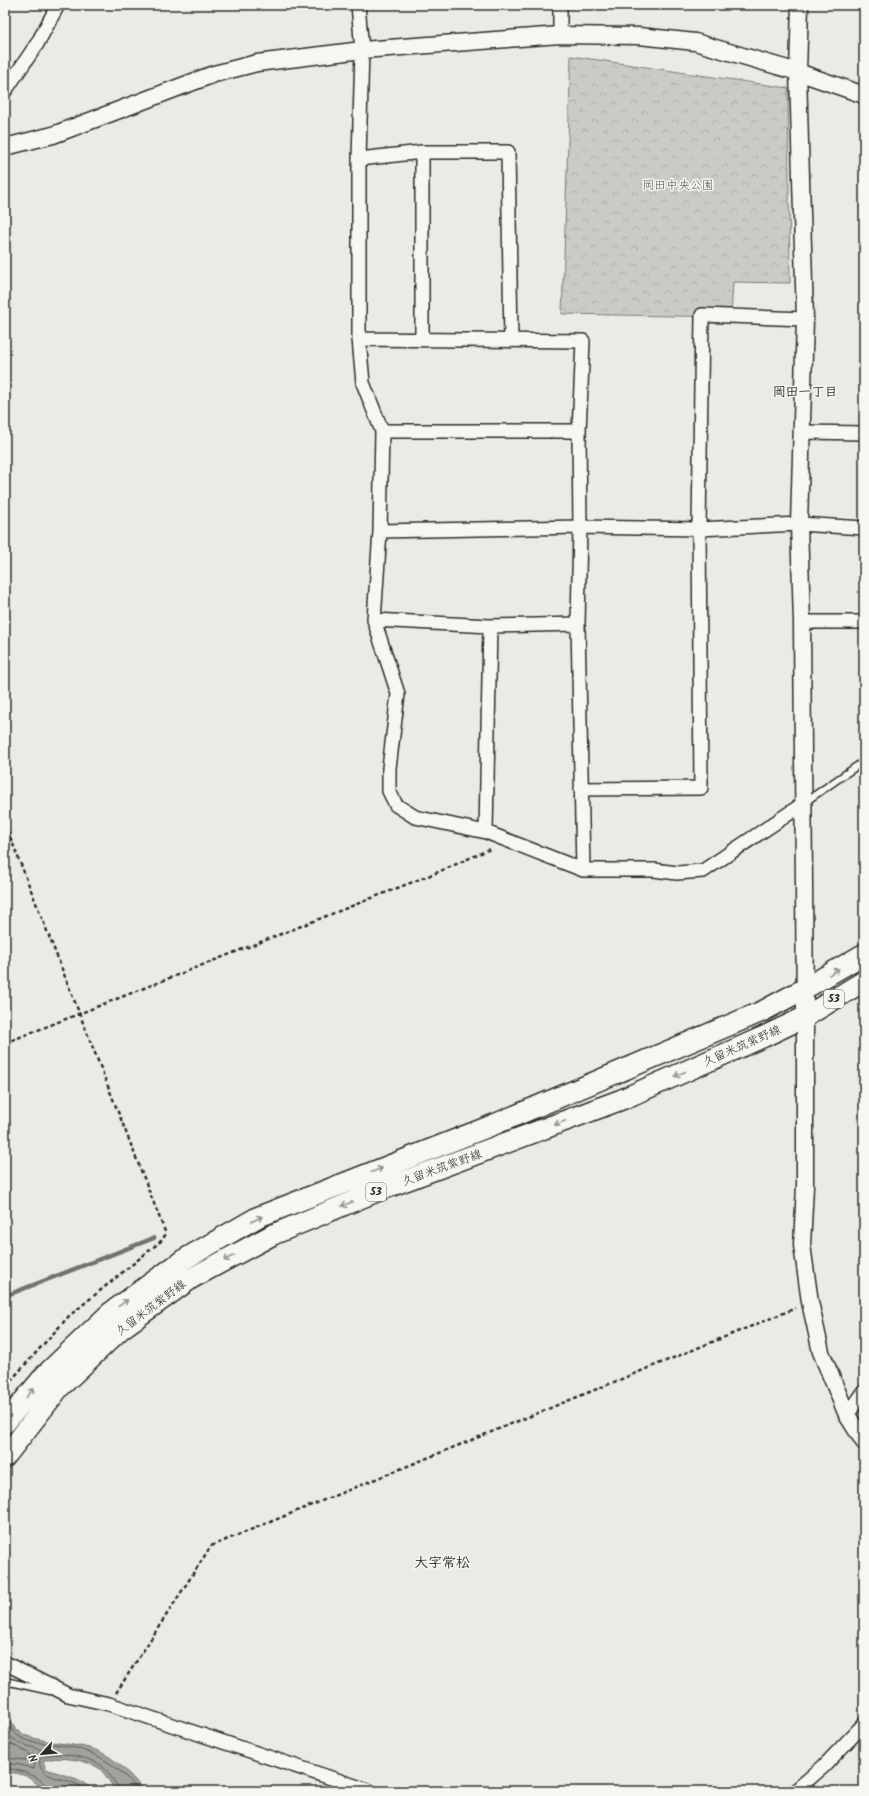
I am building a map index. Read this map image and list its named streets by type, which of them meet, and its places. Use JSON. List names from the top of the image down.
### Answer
{
  "streets": {
    "main road": ["53", "久留米筑紫野線"]
  },
  "districts": ["岡田一丁目", "大字常松"],
  "parks": ["岡田中央公園"],
  "north": "bottom left"
}
